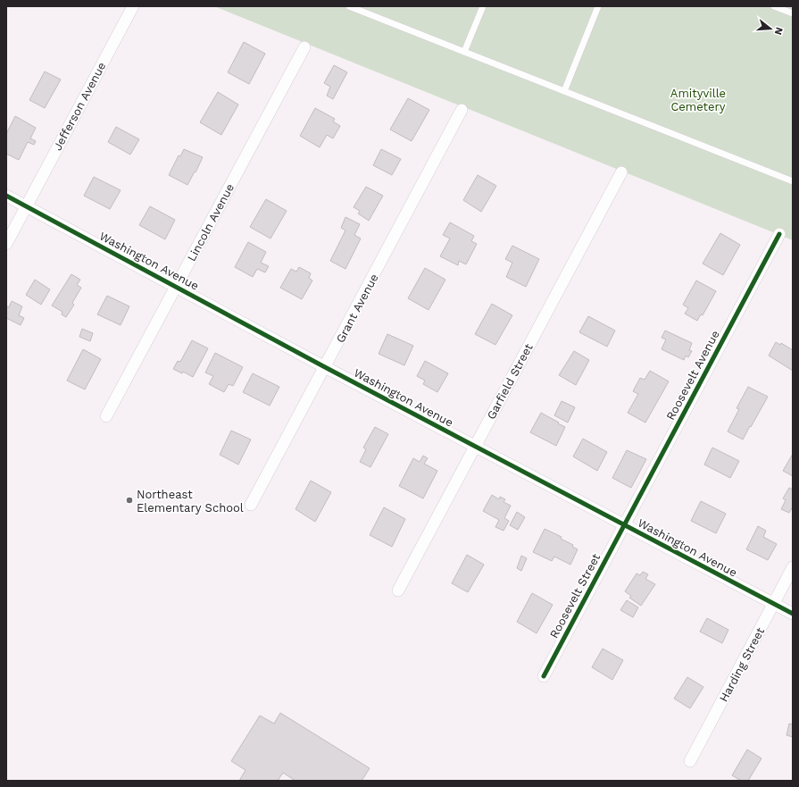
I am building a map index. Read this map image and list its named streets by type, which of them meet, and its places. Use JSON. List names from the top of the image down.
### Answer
{
  "streets": {
    "street": [
      "Jefferson Avenue",
      "Lincoln Avenue",
      "Washington Avenue",
      "Grant Avenue",
      "Roosevelt Avenue",
      "Garfield Street",
      "Roosevelt Street",
      "Harding Street"
    ]
  },
  "crossings": [
    ["Jefferson Avenue", "Washington Avenue"],
    ["Lincoln Avenue", "Washington Avenue"],
    ["Washington Avenue", "Grant Avenue"],
    ["Washington Avenue", "Roosevelt Avenue"],
    ["Washington Avenue", "Garfield Street"],
    ["Washington Avenue", "Roosevelt Street"],
    ["Washington Avenue", "Harding Street"],
    ["Roosevelt Avenue", "Roosevelt Street"]
  ],
  "parks": ["Amityville Cemetery"],
  "places": ["Northeast Elementary School"],
  "north": "right"
}
